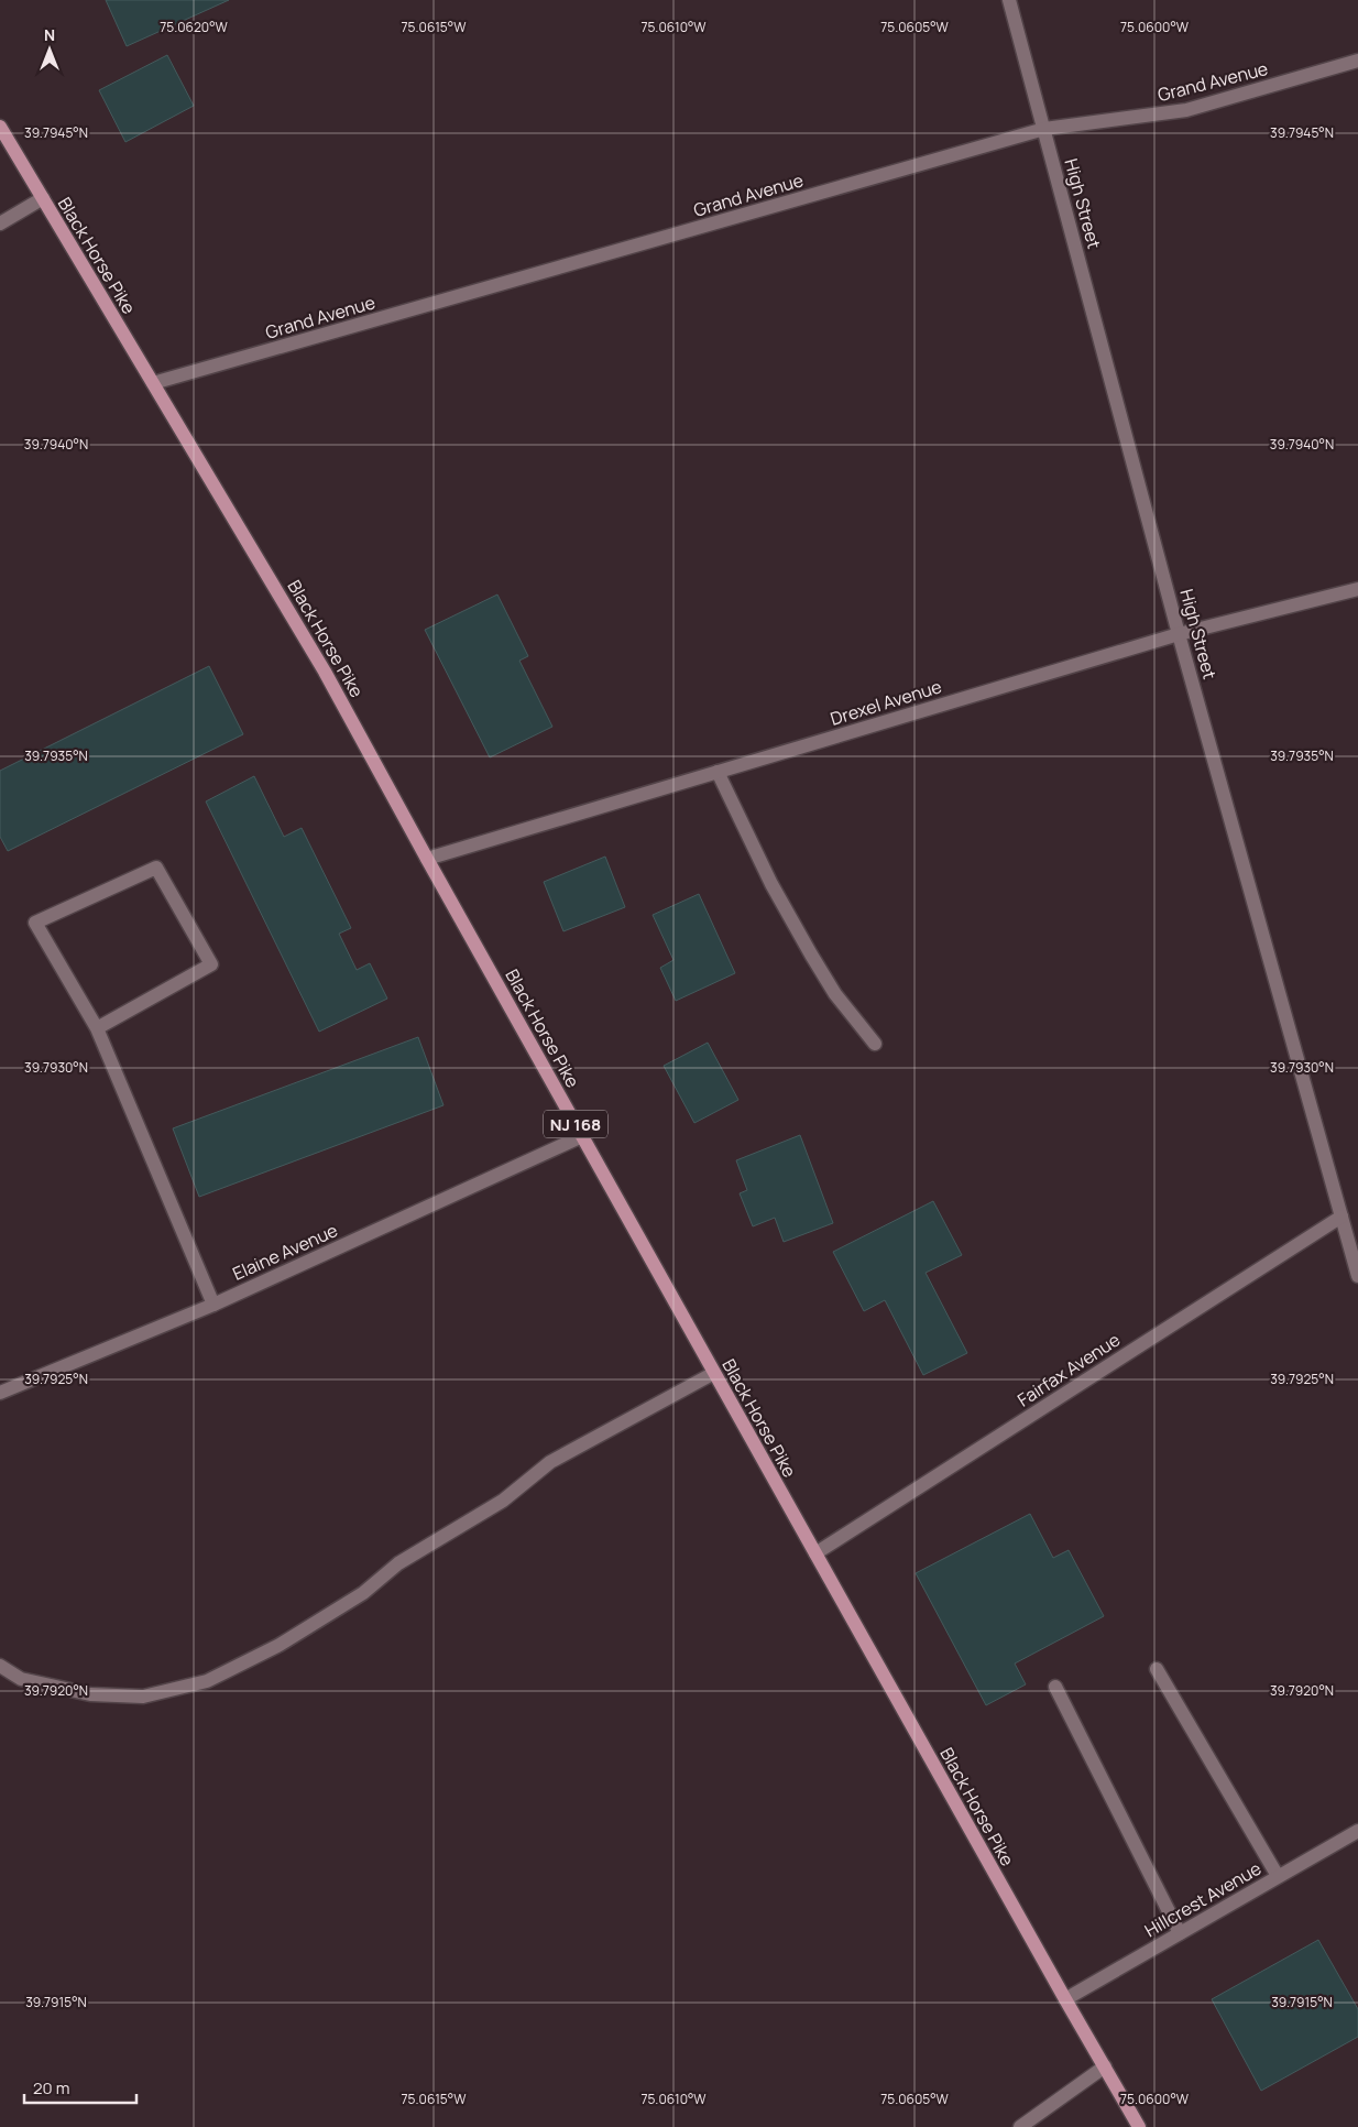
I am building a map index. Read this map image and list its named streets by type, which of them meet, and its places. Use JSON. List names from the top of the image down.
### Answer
{
  "streets": {
    "main road": ["Black Horse Pike", "NJ 168"],
    "street": [
      "Grand Avenue",
      "High Street",
      "Drexel Avenue",
      "Elaine Avenue",
      "Fairfax Avenue",
      "Hillcrest Avenue"
    ]
  },
  "crossings": [
    ["Grand Avenue", "High Street"],
    ["Grand Avenue", "Black Horse Pike"],
    ["High Street", "Drexel Avenue"],
    ["High Street", "Fairfax Avenue"],
    ["Black Horse Pike", "Drexel Avenue"],
    ["Black Horse Pike", "Elaine Avenue"],
    ["Black Horse Pike", "Fairfax Avenue"],
    ["Black Horse Pike", "Hillcrest Avenue"]
  ],
  "scale_bar": "20 m",
  "north": "top",
  "coordinates": [
    "75.0620°W",
    "75.0615°W",
    "75.0610°W",
    "75.0605°W",
    "75.0600°W",
    "39.7945°N",
    "39.7940°N",
    "39.7935°N",
    "39.7930°N",
    "39.7925°N",
    "39.7920°N",
    "39.7915°N"
  ]
}
